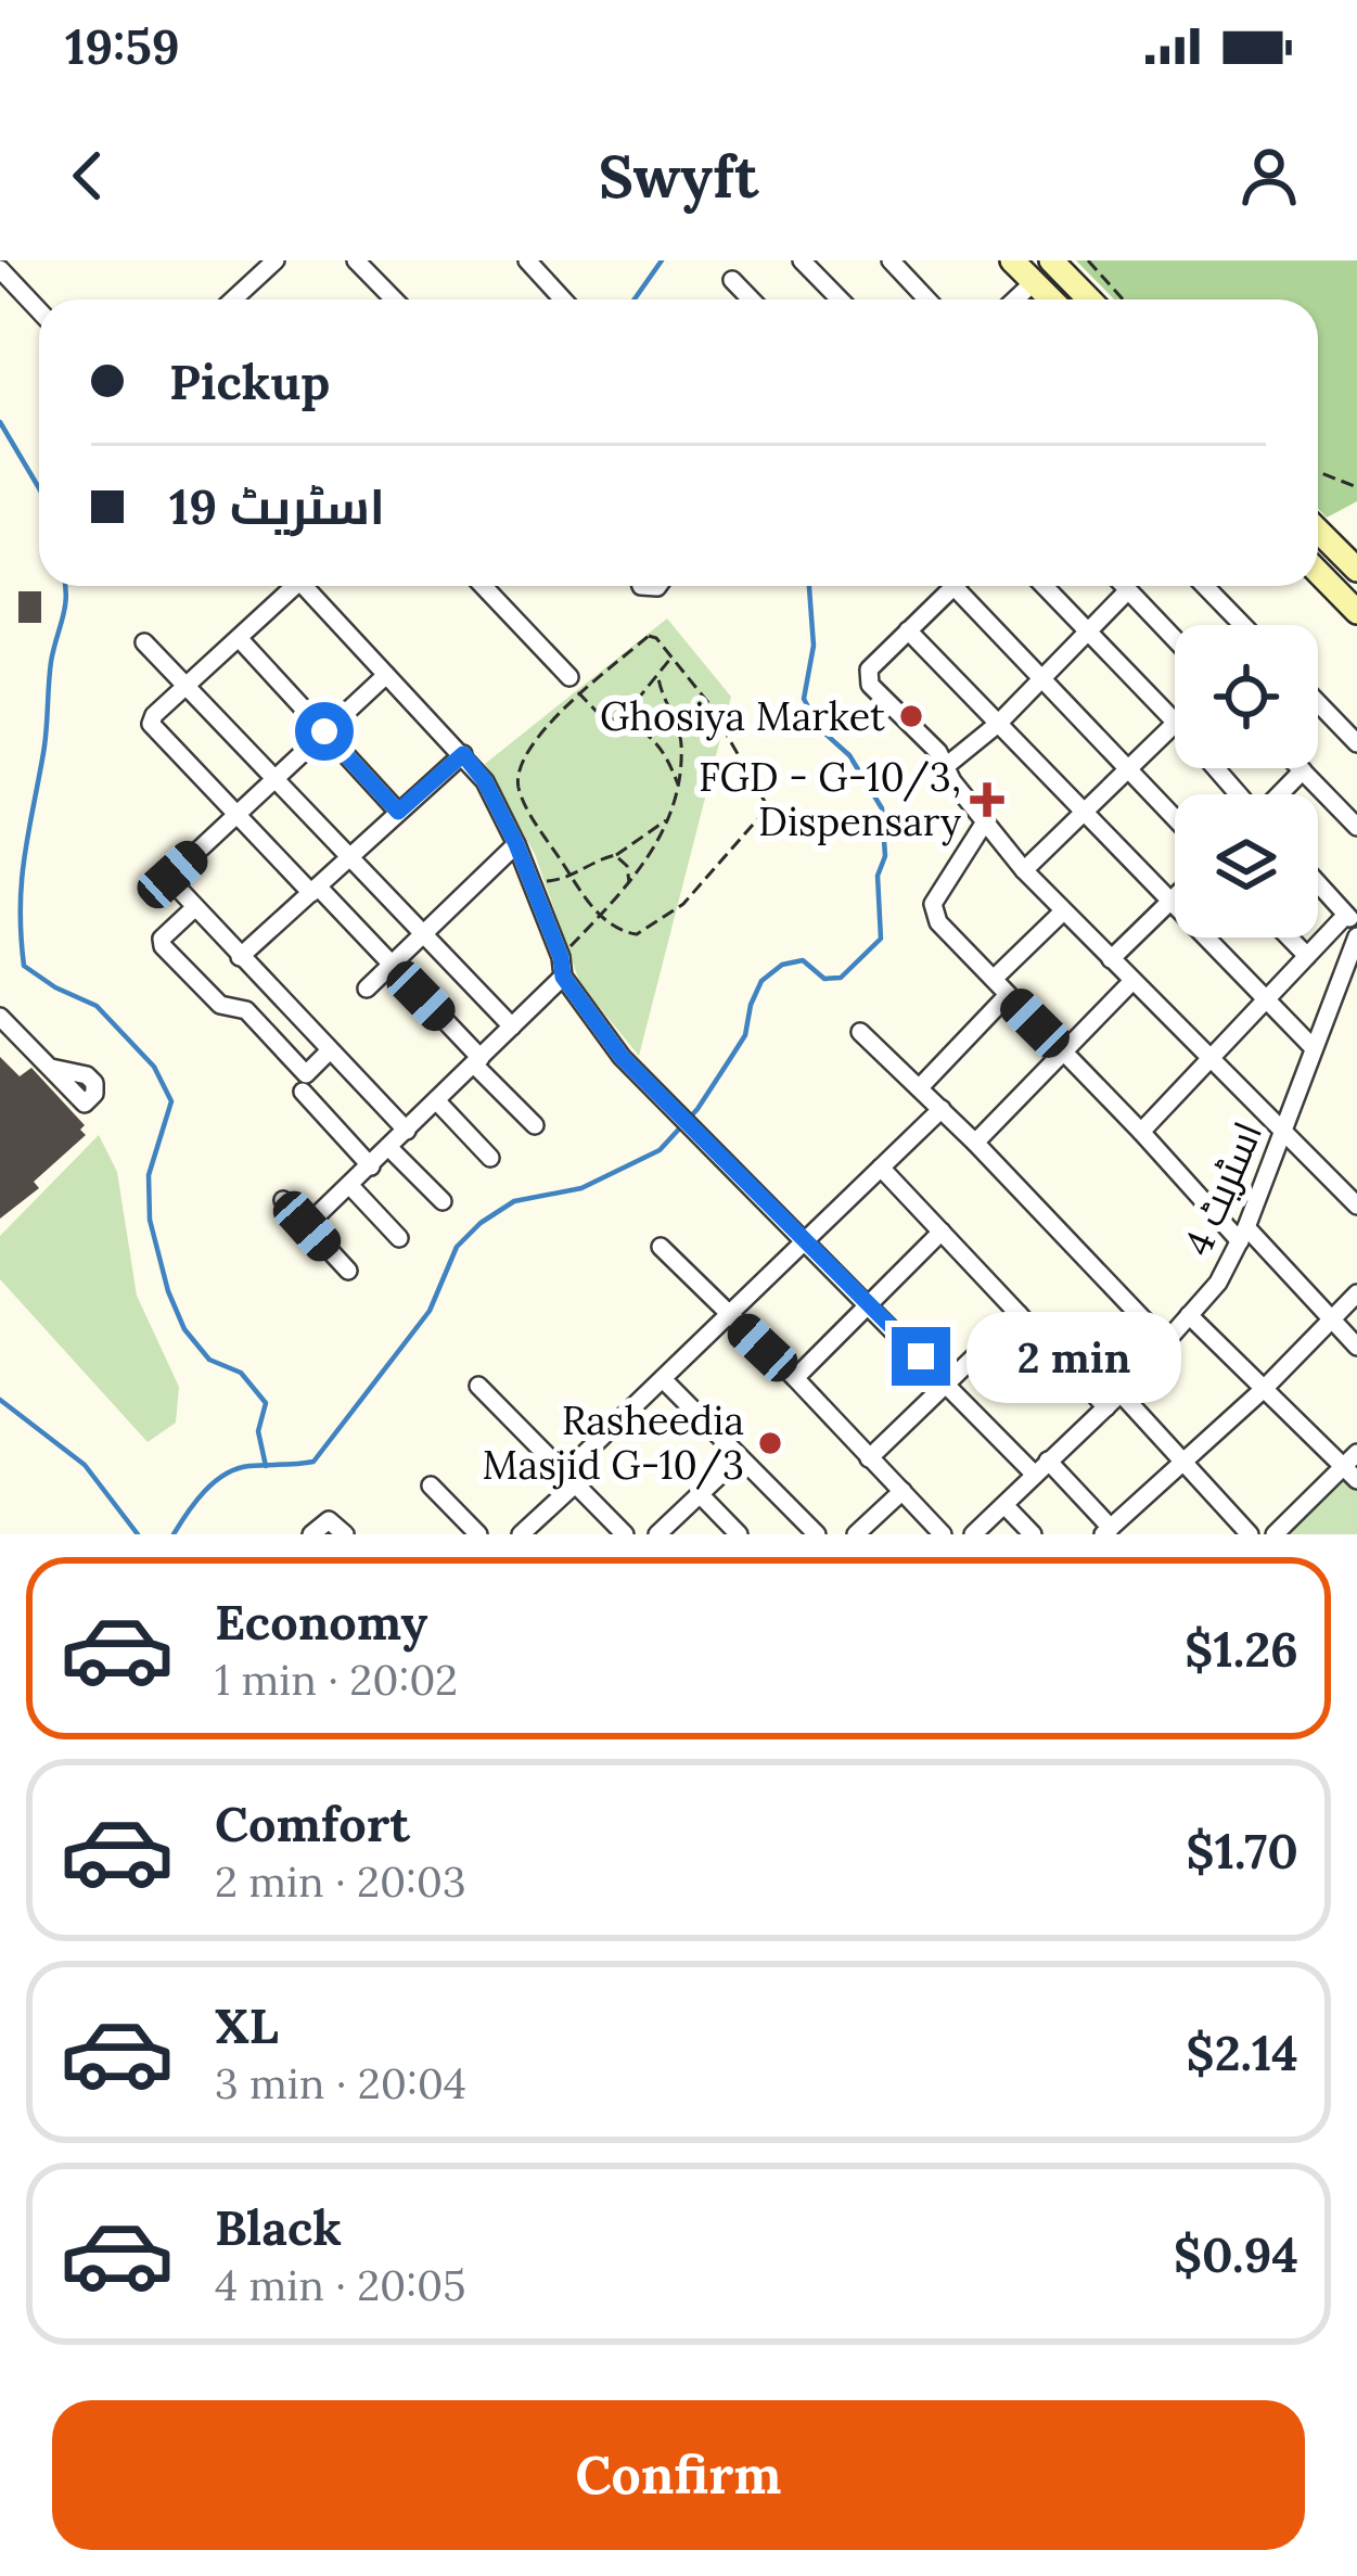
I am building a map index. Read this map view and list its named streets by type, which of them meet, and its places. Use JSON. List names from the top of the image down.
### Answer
{
  "streets": {
    "street": ["اسٹریٹ 4"]
  },
  "places": {
    "other": ["Ghosiya Market", "Rasheedia Masjid G-10/3"],
    "health": ["FGD - G-10/3, Dispensary"]
  },
  "page": {
    "status": "19:59",
    "header": "Swyft",
    "banner": ["Pickup", "اسٹریٹ 19"],
    "bubble": "2 min",
    "list": [
      {
        "name": "Economy",
        "note": "1 min · 20:02",
        "value": "$1.26"
      },
      {
        "name": "Comfort",
        "note": "2 min · 20:03",
        "value": "$1.70"
      },
      {
        "name": "XL",
        "note": "3 min · 20:04",
        "value": "$2.14"
      },
      {
        "name": "Black",
        "note": "4 min · 20:05",
        "value": "$0.94"
      }
    ],
    "buttons": "Confirm"
  }
}
